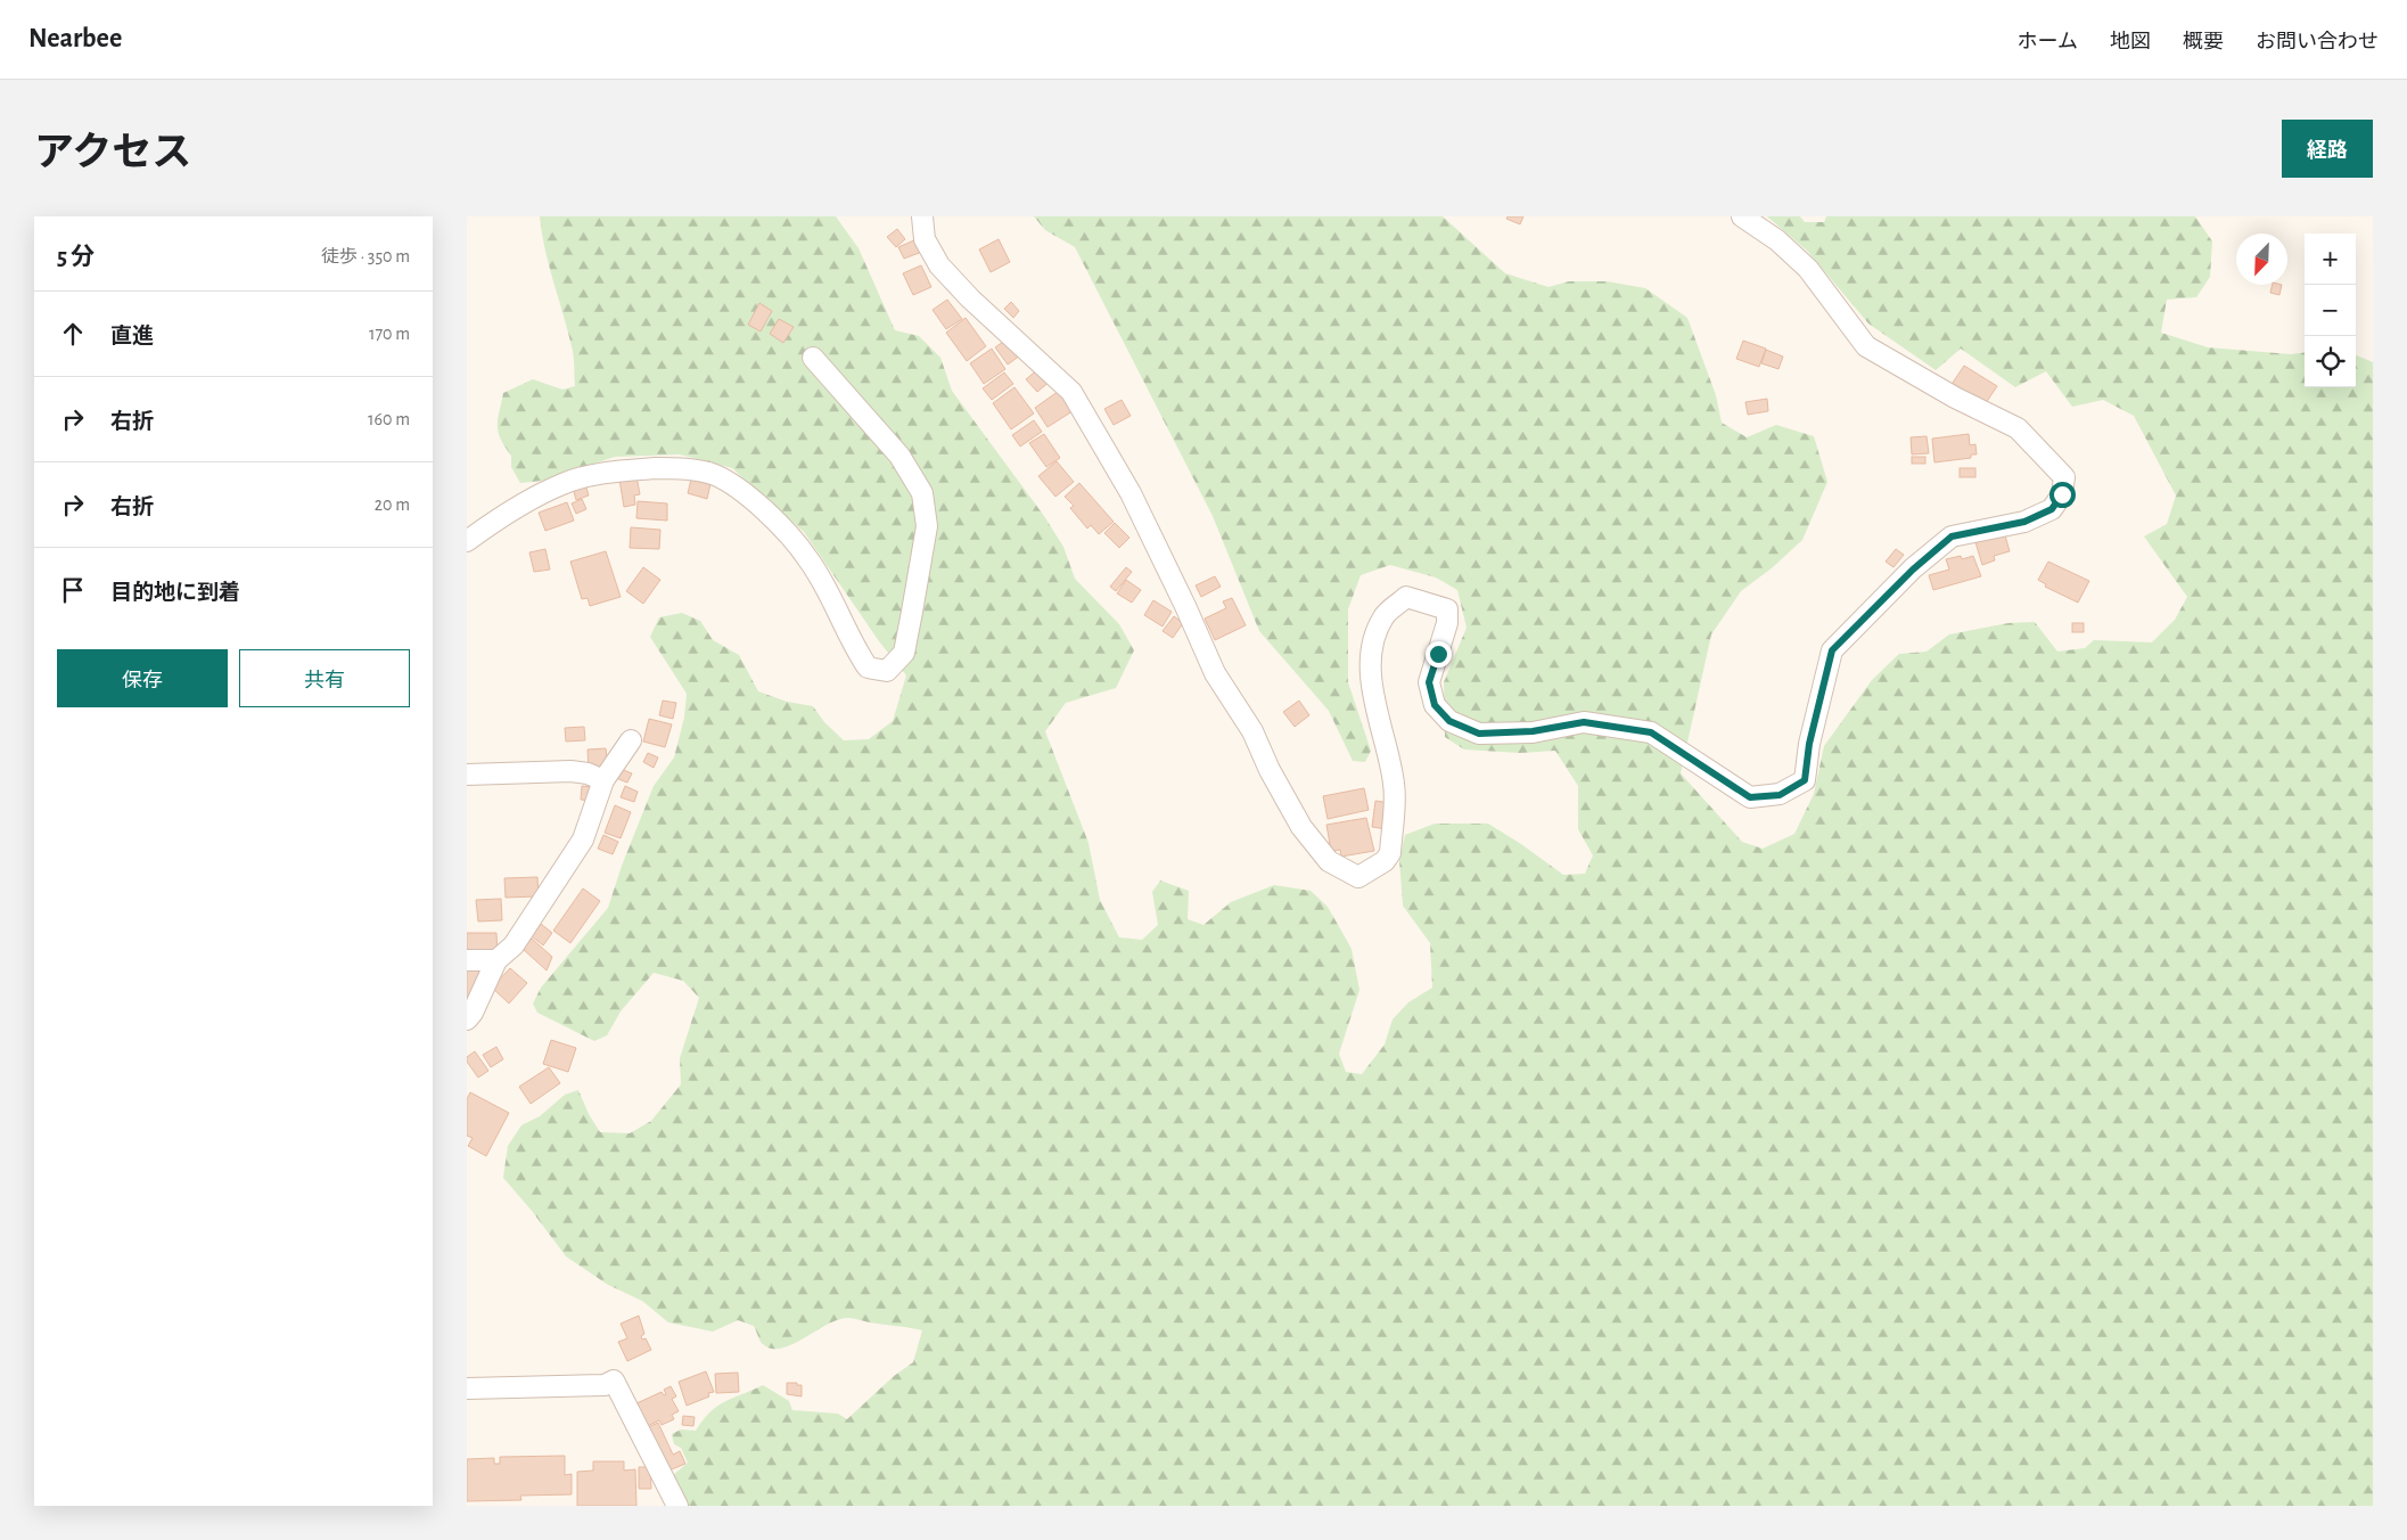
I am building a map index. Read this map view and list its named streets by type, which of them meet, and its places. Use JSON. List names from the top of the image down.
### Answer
{
  "north": "bottom left",
  "page": {
    "header": "Nearbee",
    "nav": [
      "ホーム",
      "地図",
      "概要",
      "お問い合わせ"
    ],
    "title": "アクセス",
    "buttons": [
      "経路",
      ["保存", "共有"]
    ],
    "heading": ["5 分", "徒歩 · 350 m"],
    "map_buttons": ["+", "−"],
    "list": [
      ["直進", "170 m"],
      ["右折", "160 m"],
      ["右折", "20 m"],
      "目的地に到着"
    ]
  }
}
